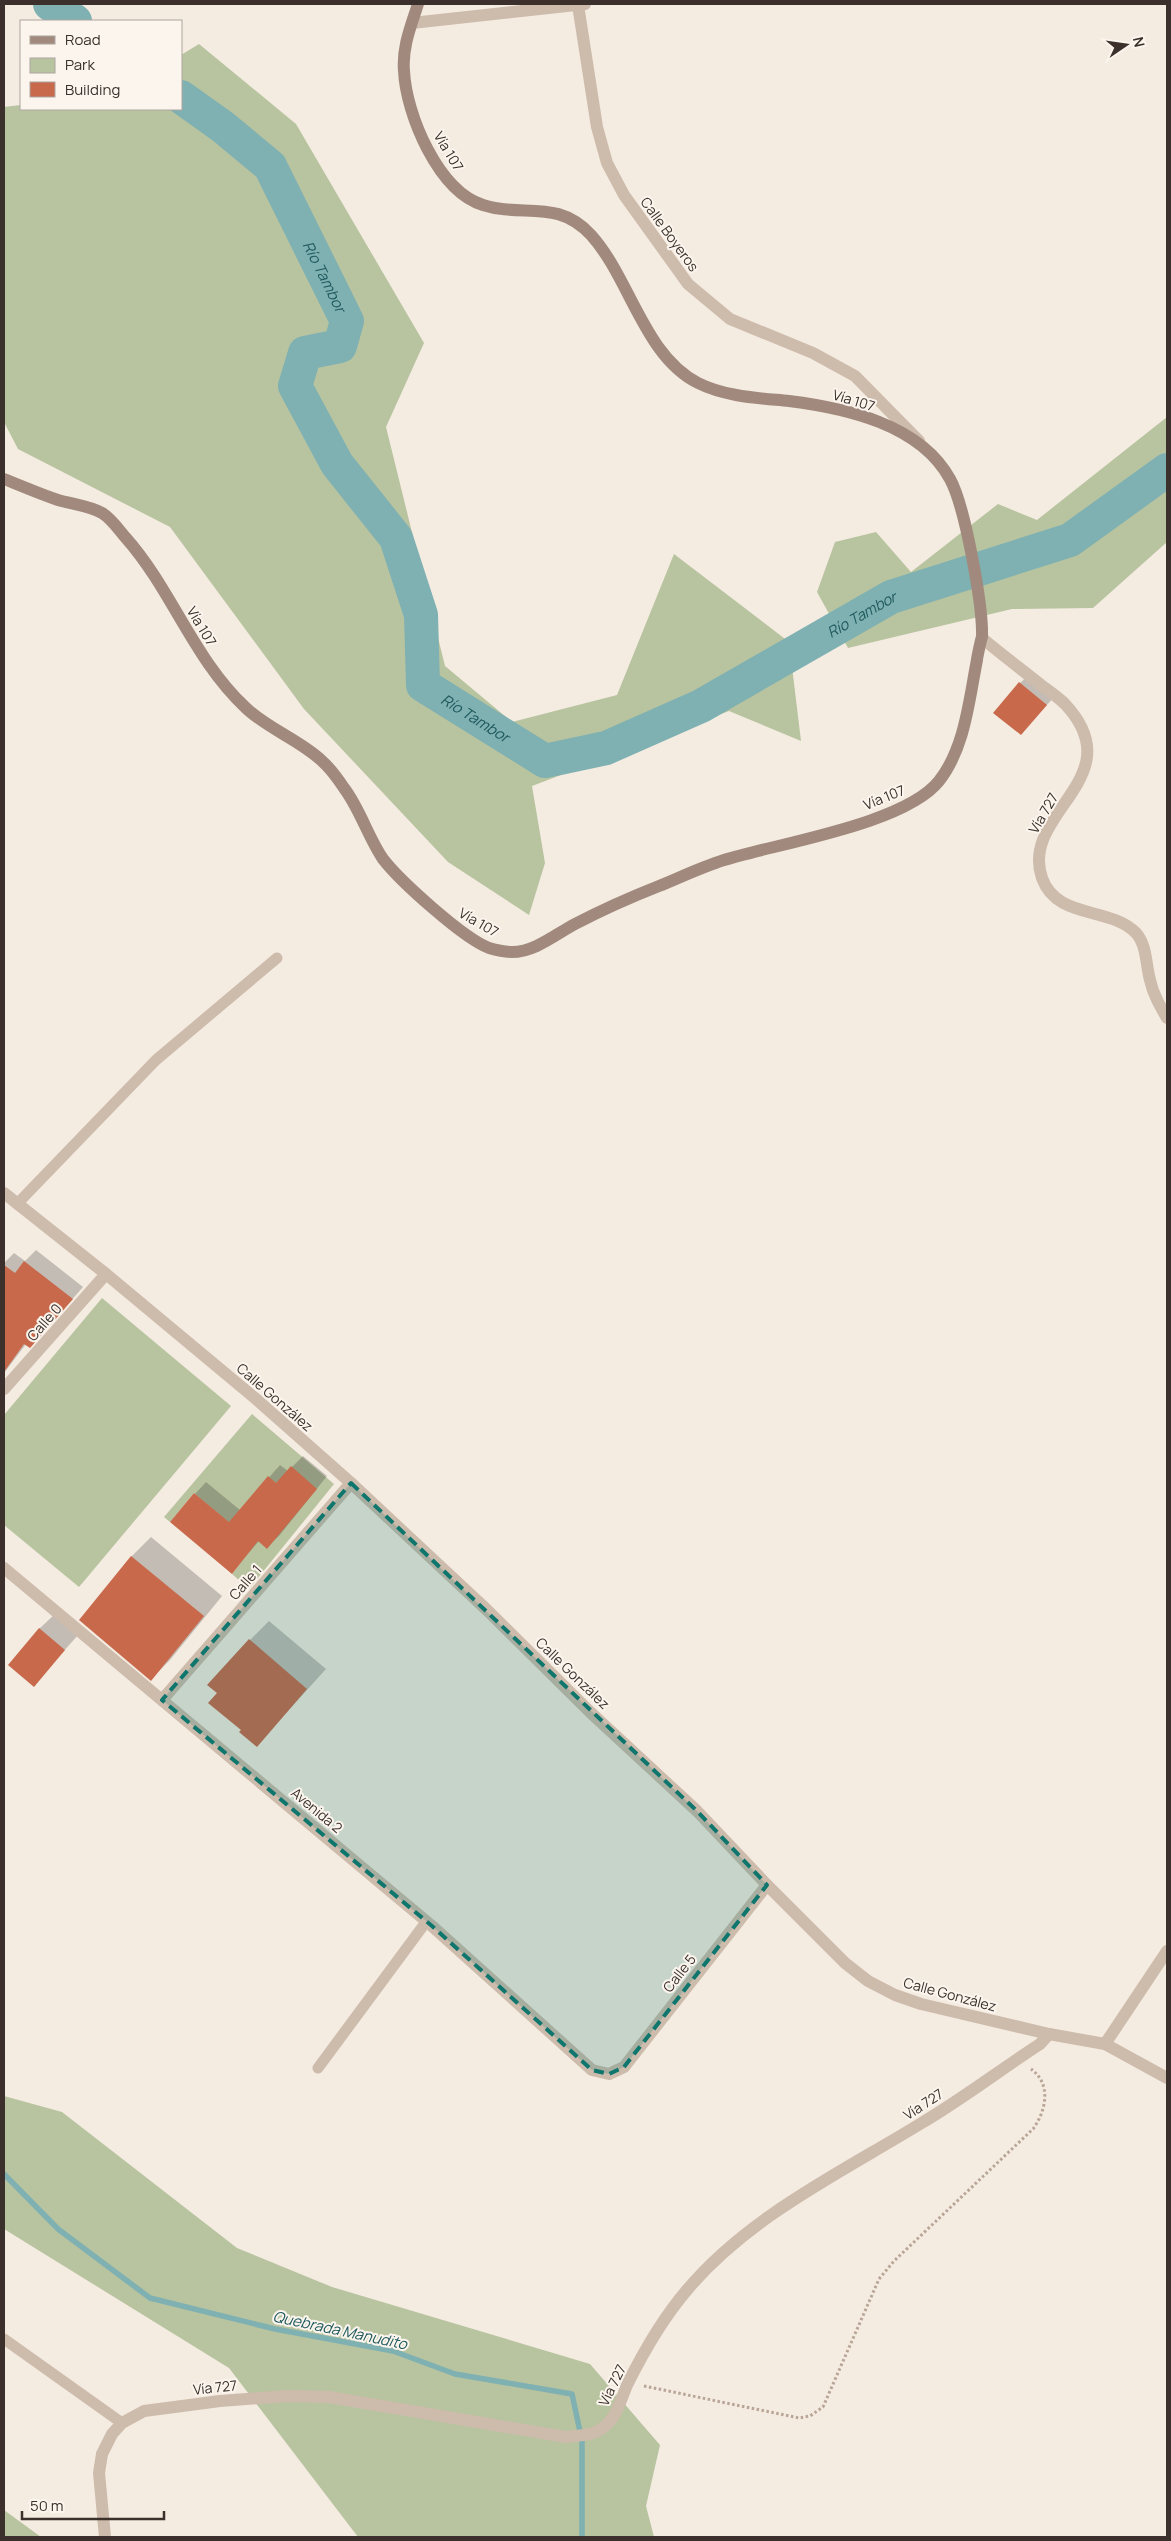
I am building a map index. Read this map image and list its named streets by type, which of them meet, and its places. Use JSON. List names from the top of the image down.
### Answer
{
  "streets": {
    "main road": ["Vía 107"],
    "street": [
      "Calle Boyeros",
      "Vía 727",
      "Calle 0",
      "Calle González",
      "Calle 1",
      "Avenida 2",
      "Calle 5"
    ]
  },
  "crossings": [
    ["Vía 107", "Calle Boyeros"],
    ["Vía 107", "Vía 727"],
    ["Vía 727", "Calle González"],
    ["Calle 0", "Calle González"],
    ["Calle González", "Calle 1"],
    ["Calle González", "Calle 5"],
    ["Calle 1", "Avenida 2"],
    ["Avenida 2", "Calle 5"]
  ],
  "water": ["Río Tambor", "Quebrada Manudito"],
  "legend": ["Road", "Park", "Building"],
  "scale_bar": "50 m",
  "north": "right"
}
